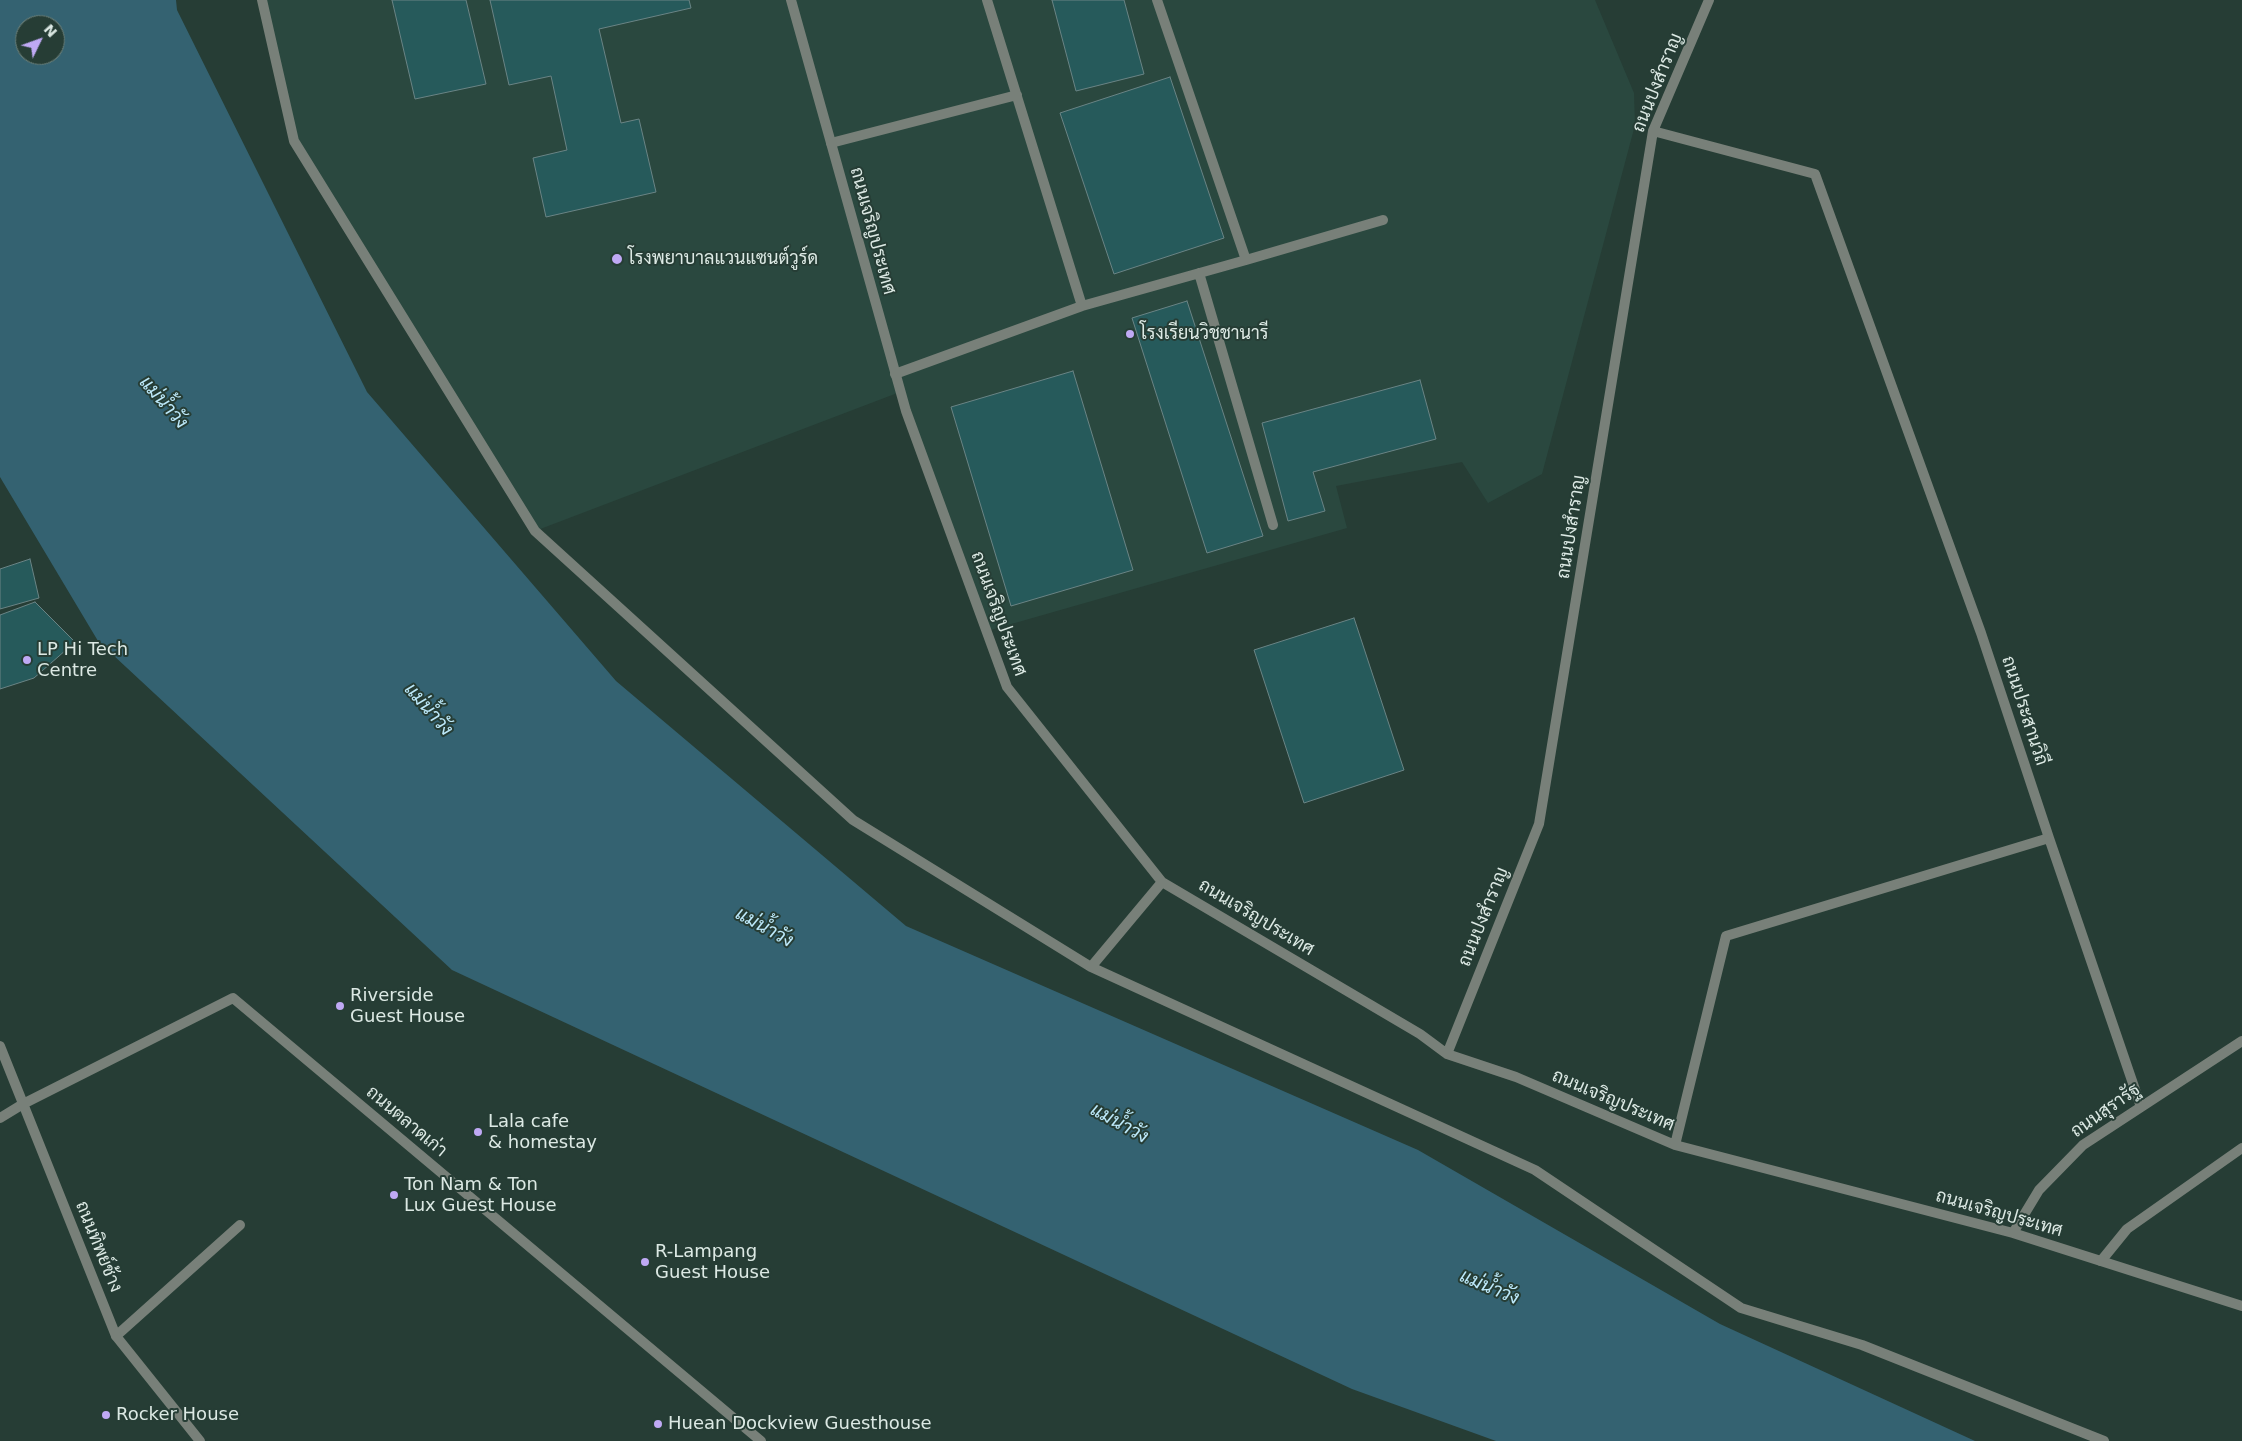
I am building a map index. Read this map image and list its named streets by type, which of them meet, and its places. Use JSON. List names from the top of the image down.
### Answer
{
  "streets": {
    "street": [
      "ถนนปงสำราญ",
      "ถนนเจริญประเทศ",
      "ถนนประสานวิถี",
      "ถนนสุรารัฐ",
      "ถนนตลาดเก่า",
      "ถนนทิพย์ช้าง"
    ]
  },
  "crossings": [
    ["ถนนปงสำราญ", "ถนนเจริญประเทศ"],
    ["ถนนปงสำราญ", "ถนนประสานวิถี"],
    ["ถนนเจริญประเทศ", "ถนนสุรารัฐ"],
    ["ถนนประสานวิถี", "ถนนสุรารัฐ"],
    ["ถนนตลาดเก่า", "ถนนทิพย์ช้าง"]
  ],
  "water": ["แม่น้ำวัง"],
  "places": [
    "โรงพยาบาลแวนแซนต์วูร์ด",
    "โรงเรียนวิชชานารี",
    "LP Hi Tech Centre",
    "Riverside Guest House",
    "Lala cafe & homestay",
    "Ton Nam & Ton Lux Guest House",
    "R-Lampang Guest House",
    "Rocker House",
    "Huean Dockview Guesthouse"
  ],
  "north": "top right"
}
